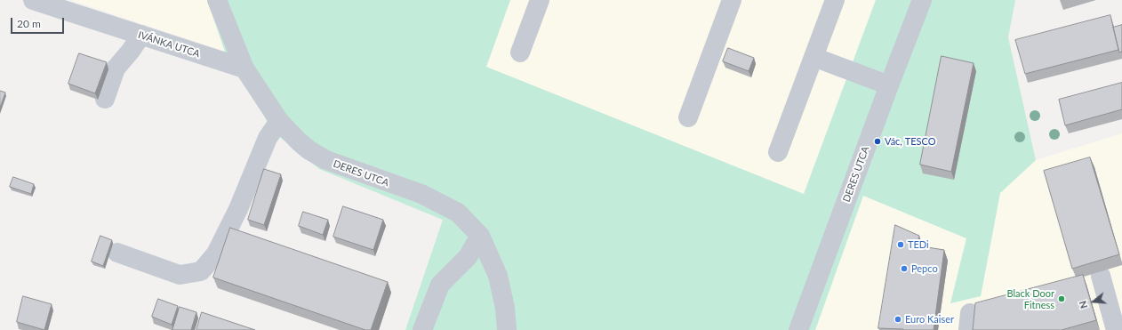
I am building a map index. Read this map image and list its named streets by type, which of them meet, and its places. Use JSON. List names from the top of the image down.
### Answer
{
  "streets": {
    "street": ["IVÁNKA UTCA", "DERES UTCA"]
  },
  "crossings": [
    ["IVÁNKA UTCA", "DERES UTCA"]
  ],
  "places": [
    "Vác, TESCO",
    "TEDi",
    "Pepco",
    "Black Door Fitness",
    "Euro Kaiser"
  ],
  "scale_bar": "20 m",
  "north": "left"
}
